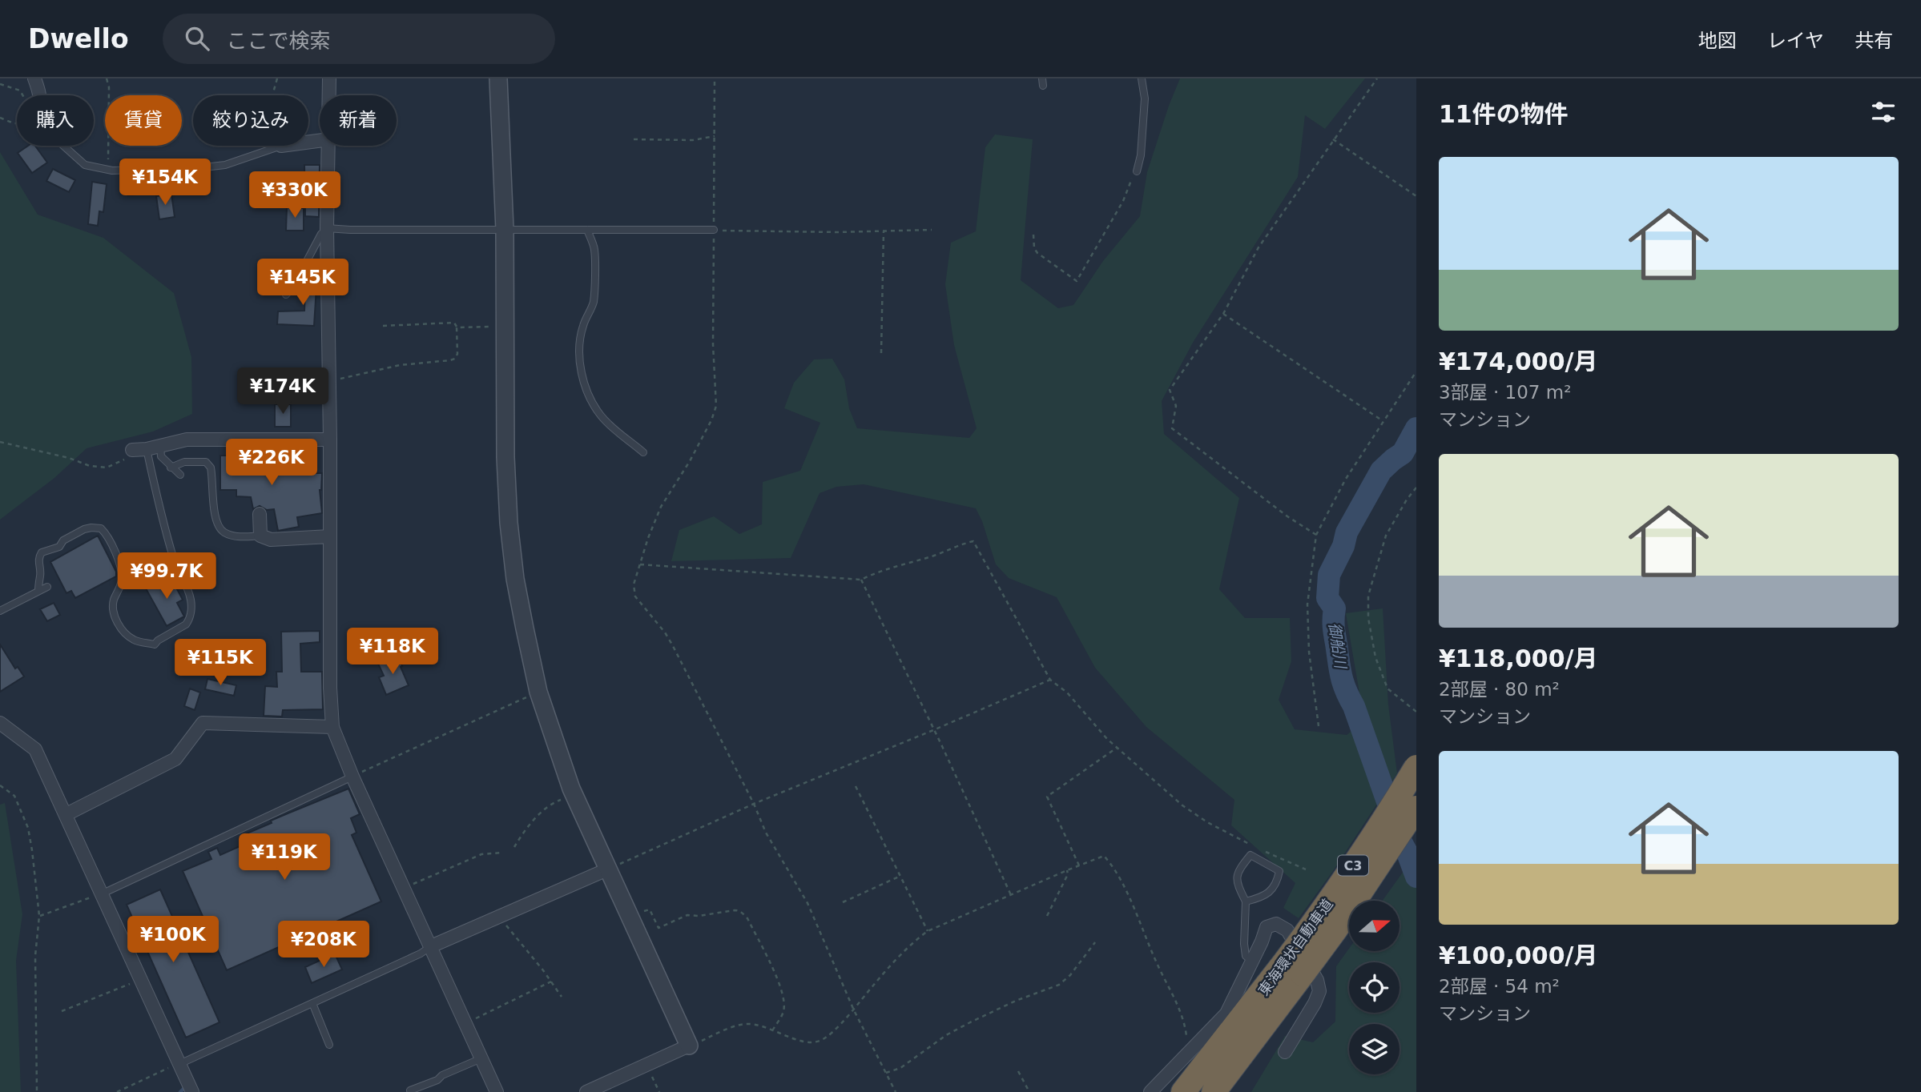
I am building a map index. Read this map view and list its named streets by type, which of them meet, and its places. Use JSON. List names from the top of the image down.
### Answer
{
  "streets": {
    "highway": ["C3", "東海環状自動車道"]
  },
  "water": ["御船川"],
  "north": "right",
  "page": {
    "header": "Dwello",
    "search": "ここで検索",
    "nav": ["地図", "レイヤ", "共有"],
    "heading": "11件の物件",
    "chip": [
      "購入",
      "賃貸",
      "絞り込み",
      "新着"
    ],
    "list": [
      {
        "name": "¥174,000/月",
        "note": "3部屋 · 107 m² · マンション"
      },
      {
        "name": "¥118,000/月",
        "note": "2部屋 · 80 m² · マンション"
      },
      {
        "name": "¥100,000/月",
        "note": "2部屋 · 54 m² · マンション"
      }
    ],
    "price": [
      "¥154K",
      "¥330K",
      "¥145K",
      "¥174K",
      "¥226K",
      "¥99.7K",
      "¥118K",
      "¥115K",
      "¥119K",
      "¥100K",
      "¥208K"
    ]
  }
}
